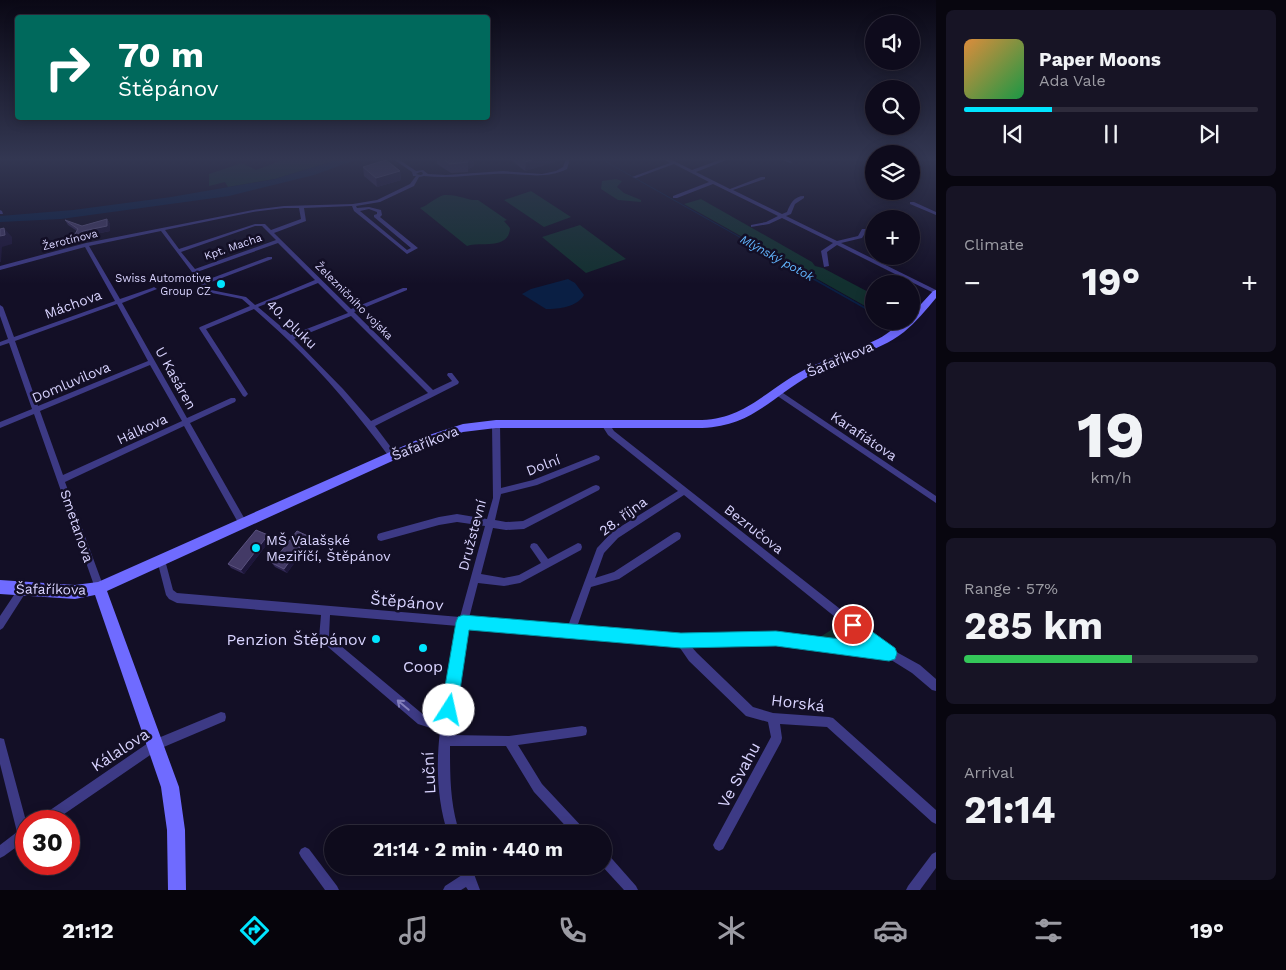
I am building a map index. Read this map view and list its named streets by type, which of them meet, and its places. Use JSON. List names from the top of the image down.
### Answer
{
  "streets": {
    "street": [
      "Žerotínova",
      "Kpt. Macha",
      "Železničního vojska",
      "Máchova",
      "40. pluku",
      "Šafaříkova",
      "U Kasáren",
      "Domluvilova",
      "Hálkova",
      "Karafiátova",
      "Dolní",
      "28. října",
      "Smetanova",
      "Bezručova",
      "Družstevní",
      "Štěpánov",
      "Horská",
      "Kálalova",
      "Luční",
      "Ve Svahu"
    ]
  },
  "crossings": [
    ["Žerotínova", "40. pluku"],
    ["Žerotínova", "U Kasáren"],
    ["Kpt. Macha", "Železničního vojska"],
    ["Kpt. Macha", "40. pluku"],
    ["Železničního vojska", "40. pluku"],
    ["Máchova", "U Kasáren"],
    ["Máchova", "Smetanova"],
    ["40. pluku", "Šafaříkova"],
    ["Šafaříkova", "U Kasáren"],
    ["Šafaříkova", "Karafiátova"],
    ["Šafaříkova", "Smetanova"],
    ["Šafaříkova", "Bezručova"],
    ["Šafaříkova", "Družstevní"],
    ["Šafaříkova", "Štěpánov"],
    ["U Kasáren", "Domluvilova"],
    ["U Kasáren", "Hálkova"],
    ["Domluvilova", "Smetanova"],
    ["Hálkova", "Smetanova"],
    ["Dolní", "Družstevní"],
    ["28. října", "Bezručova"],
    ["28. října", "Štěpánov"],
    ["Smetanova", "Kálalova"],
    ["Bezručova", "Štěpánov"],
    ["Družstevní", "Štěpánov"],
    ["Družstevní", "Luční"],
    ["Štěpánov", "Horská"],
    ["Štěpánov", "Luční"],
    ["Horská", "Ve Svahu"]
  ],
  "water": ["Mlýnský potok"],
  "places": [
    "Swiss Automotive Group CZ",
    "MŠ Valašské Meziříčí, Štěpánov",
    "Penzion Štěpánov",
    "Coop"
  ],
  "page": {
    "map_buttons": ["+", "−"],
    "turn": ["70 m", "Štěpánov"],
    "song": ["Paper Moons", "Ada Vale"],
    "tile": [
      "Climate",
      ["19", "km/h"],
      ["Range · 57%", "285 km"],
      ["Arrival", "21:14"]
    ],
    "heat": ["−", "19°", "+"],
    "limit": "30",
    "trip": "21:14 · 2 min · 440 m",
    "tabs": ["21:12", "19°"]
  }
}
